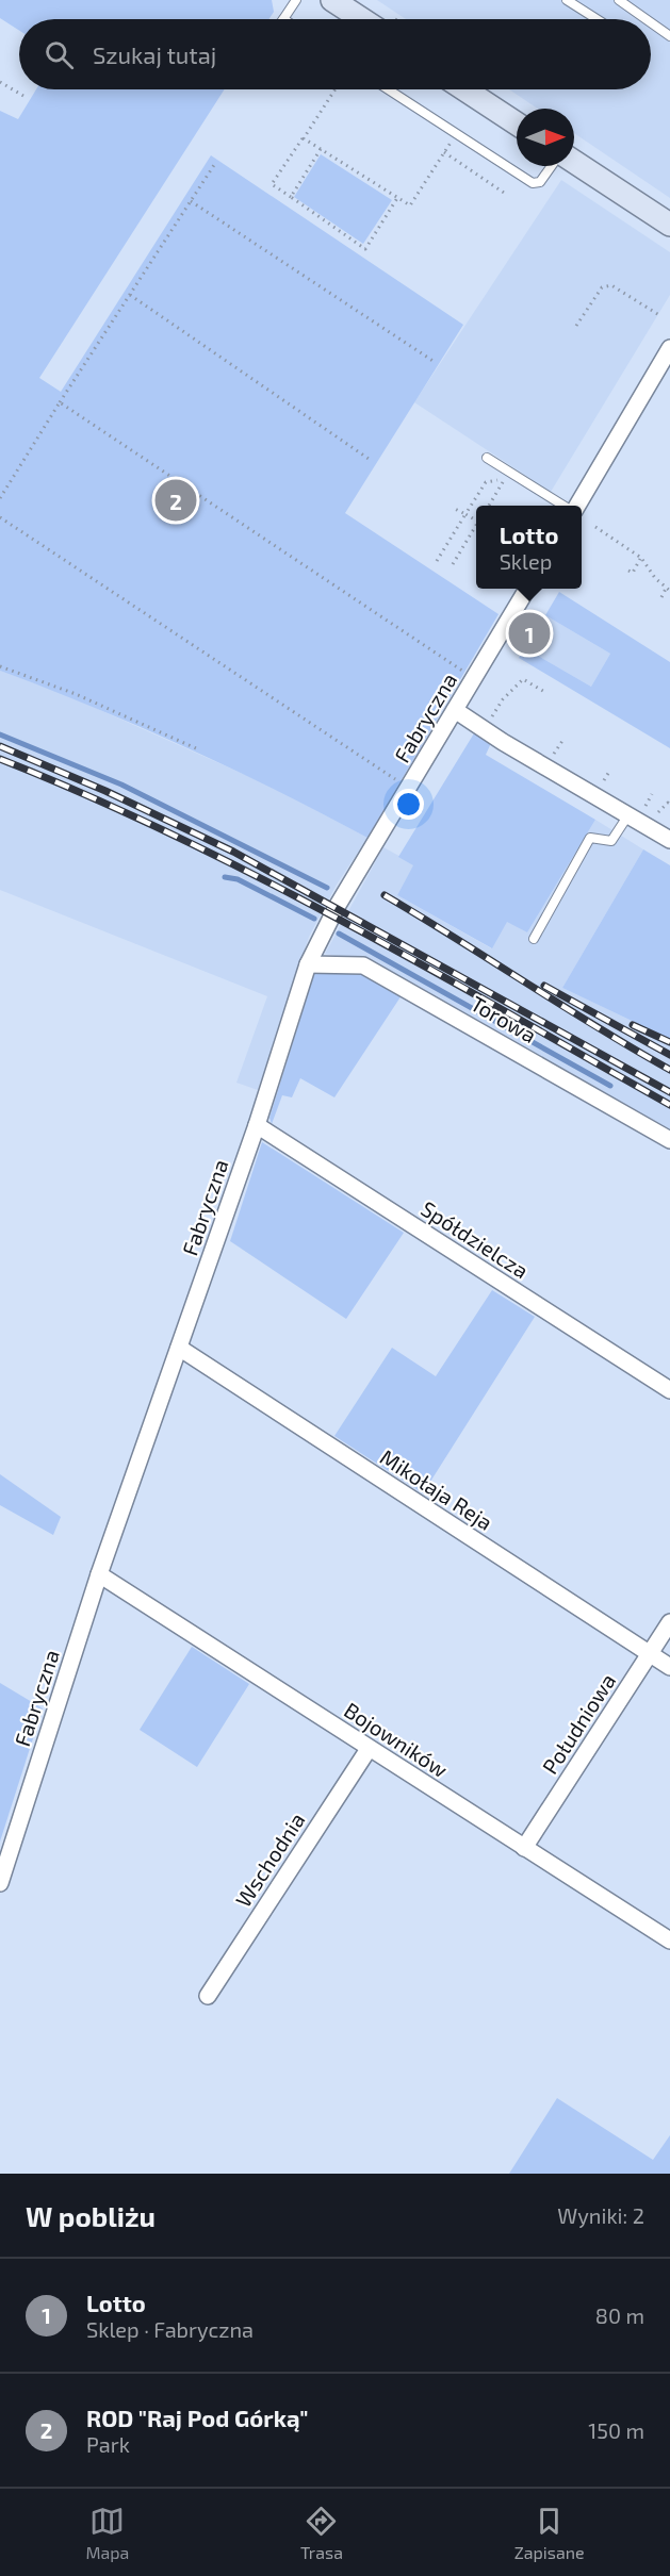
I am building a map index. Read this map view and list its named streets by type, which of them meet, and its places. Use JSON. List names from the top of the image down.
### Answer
{
  "streets": {
    "street": [
      "Fabryczna",
      "Torowa",
      "Spółdzielcza",
      "Mikołaja Reja",
      "Południowa",
      "Bojowników",
      "Wschodnia"
    ]
  },
  "crossings": [
    ["Fabryczna", "Torowa"],
    ["Fabryczna", "Spółdzielcza"],
    ["Fabryczna", "Mikołaja Reja"],
    ["Fabryczna", "Bojowników"],
    ["Mikołaja Reja", "Południowa"],
    ["Południowa", "Bojowników"],
    ["Bojowników", "Wschodnia"]
  ],
  "north": "right",
  "page": {
    "search": "Szukaj tutaj",
    "pins": ["2", "1"],
    "popup": ["Lotto", "Sklep"],
    "heading": ["W pobliżu", "Wyniki: 2"],
    "list": [
      {
        "mark": "1",
        "name": "Lotto",
        "note": "Sklep · Fabryczna",
        "value": "80 m"
      },
      {
        "mark": "2",
        "name": "ROD \"Raj Pod Górką\"",
        "note": "Park",
        "value": "150 m"
      }
    ],
    "nav": ["Mapa", "Trasa", "Zapisane"]
  }
}
